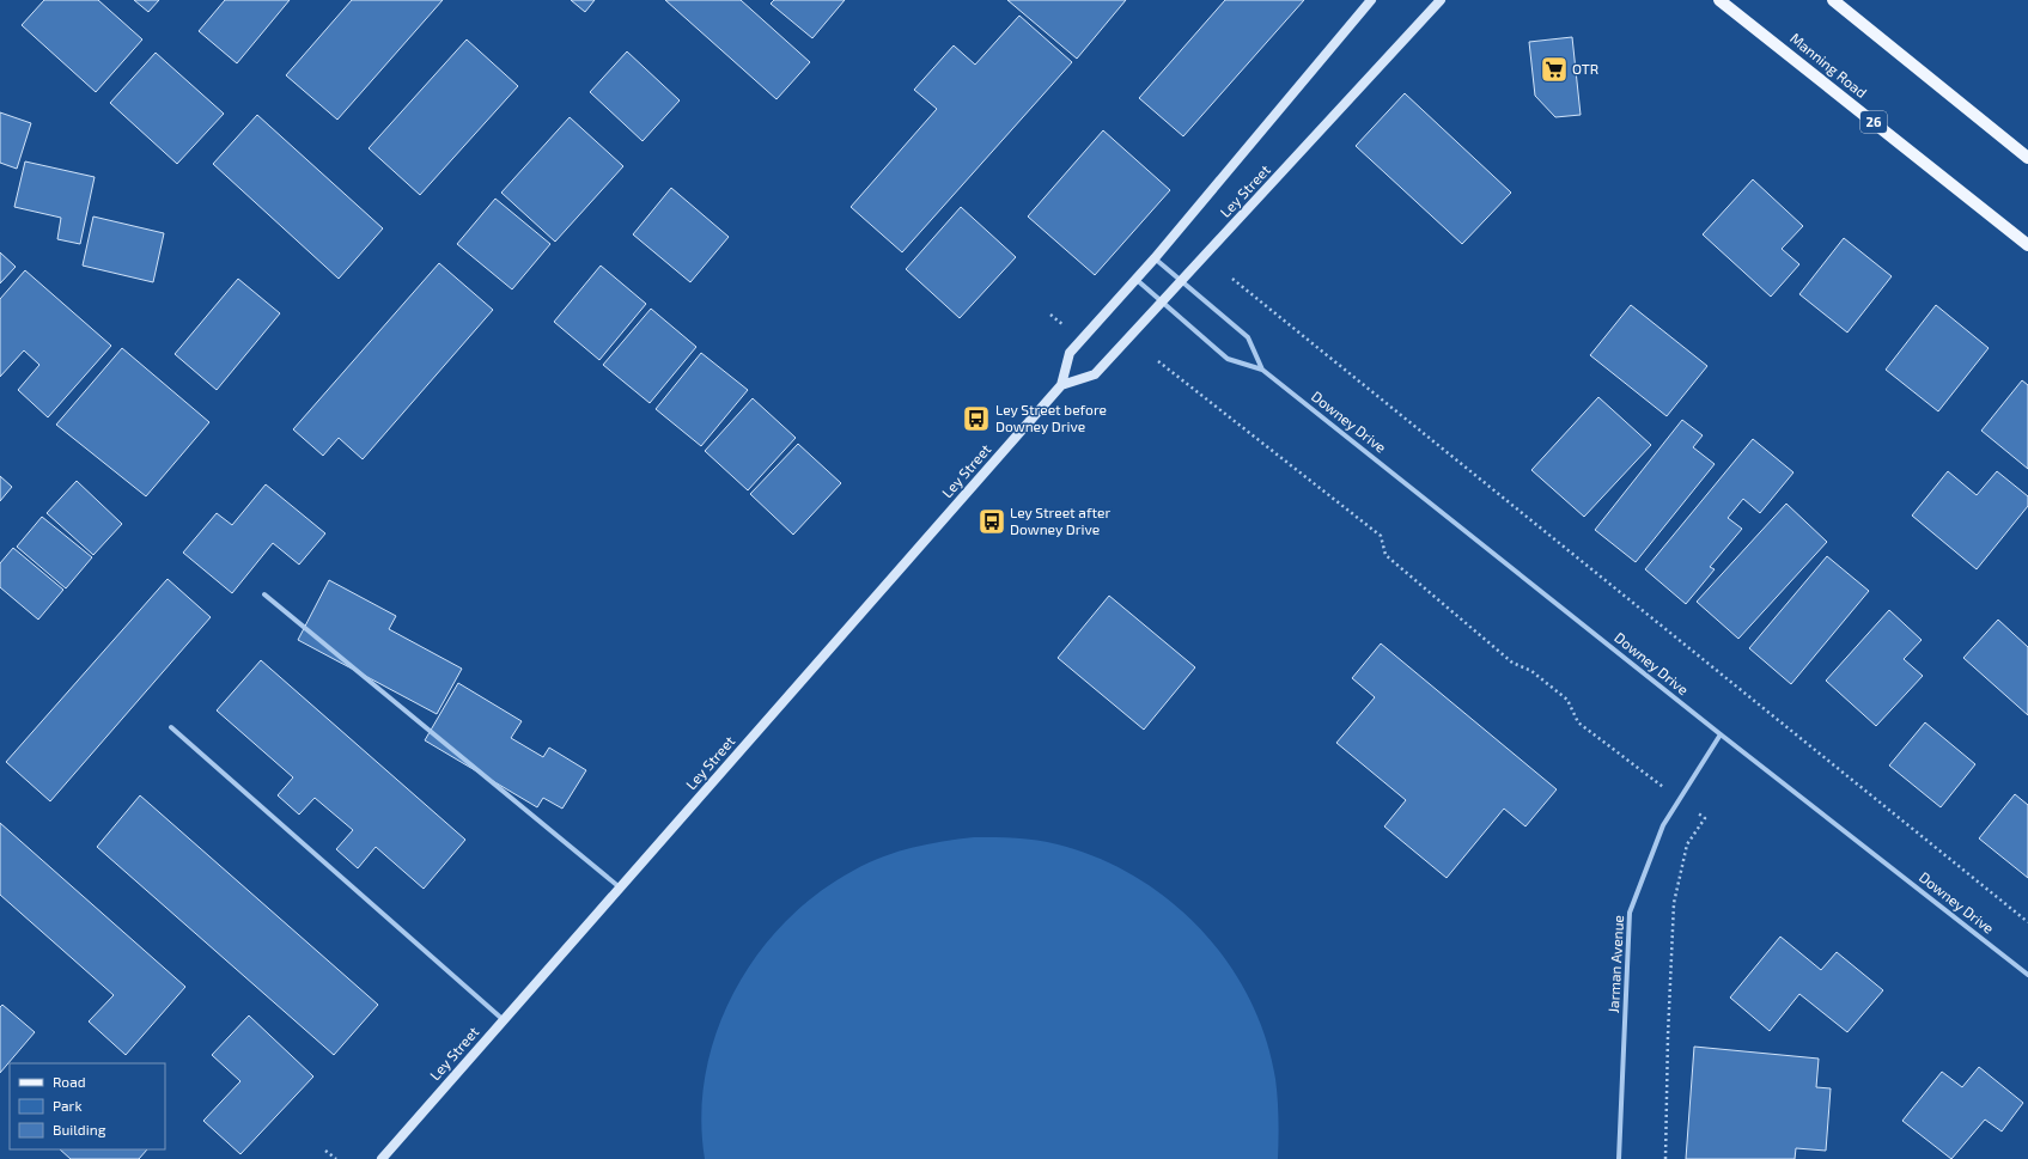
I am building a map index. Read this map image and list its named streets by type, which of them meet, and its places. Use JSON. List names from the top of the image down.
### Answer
{
  "streets": {
    "main road": ["Manning Road", "26"],
    "street": ["Ley Street", "Downey Drive", "Jarman Avenue"]
  },
  "crossings": [
    ["Ley Street", "Downey Drive"],
    ["Downey Drive", "Jarman Avenue"]
  ],
  "places": {
    "supermarket": ["OTR"],
    "bus stop": ["Ley Street before Downey Drive", "Ley Street after Downey Drive"]
  },
  "legend": ["Road", "Park", "Building"]
}
